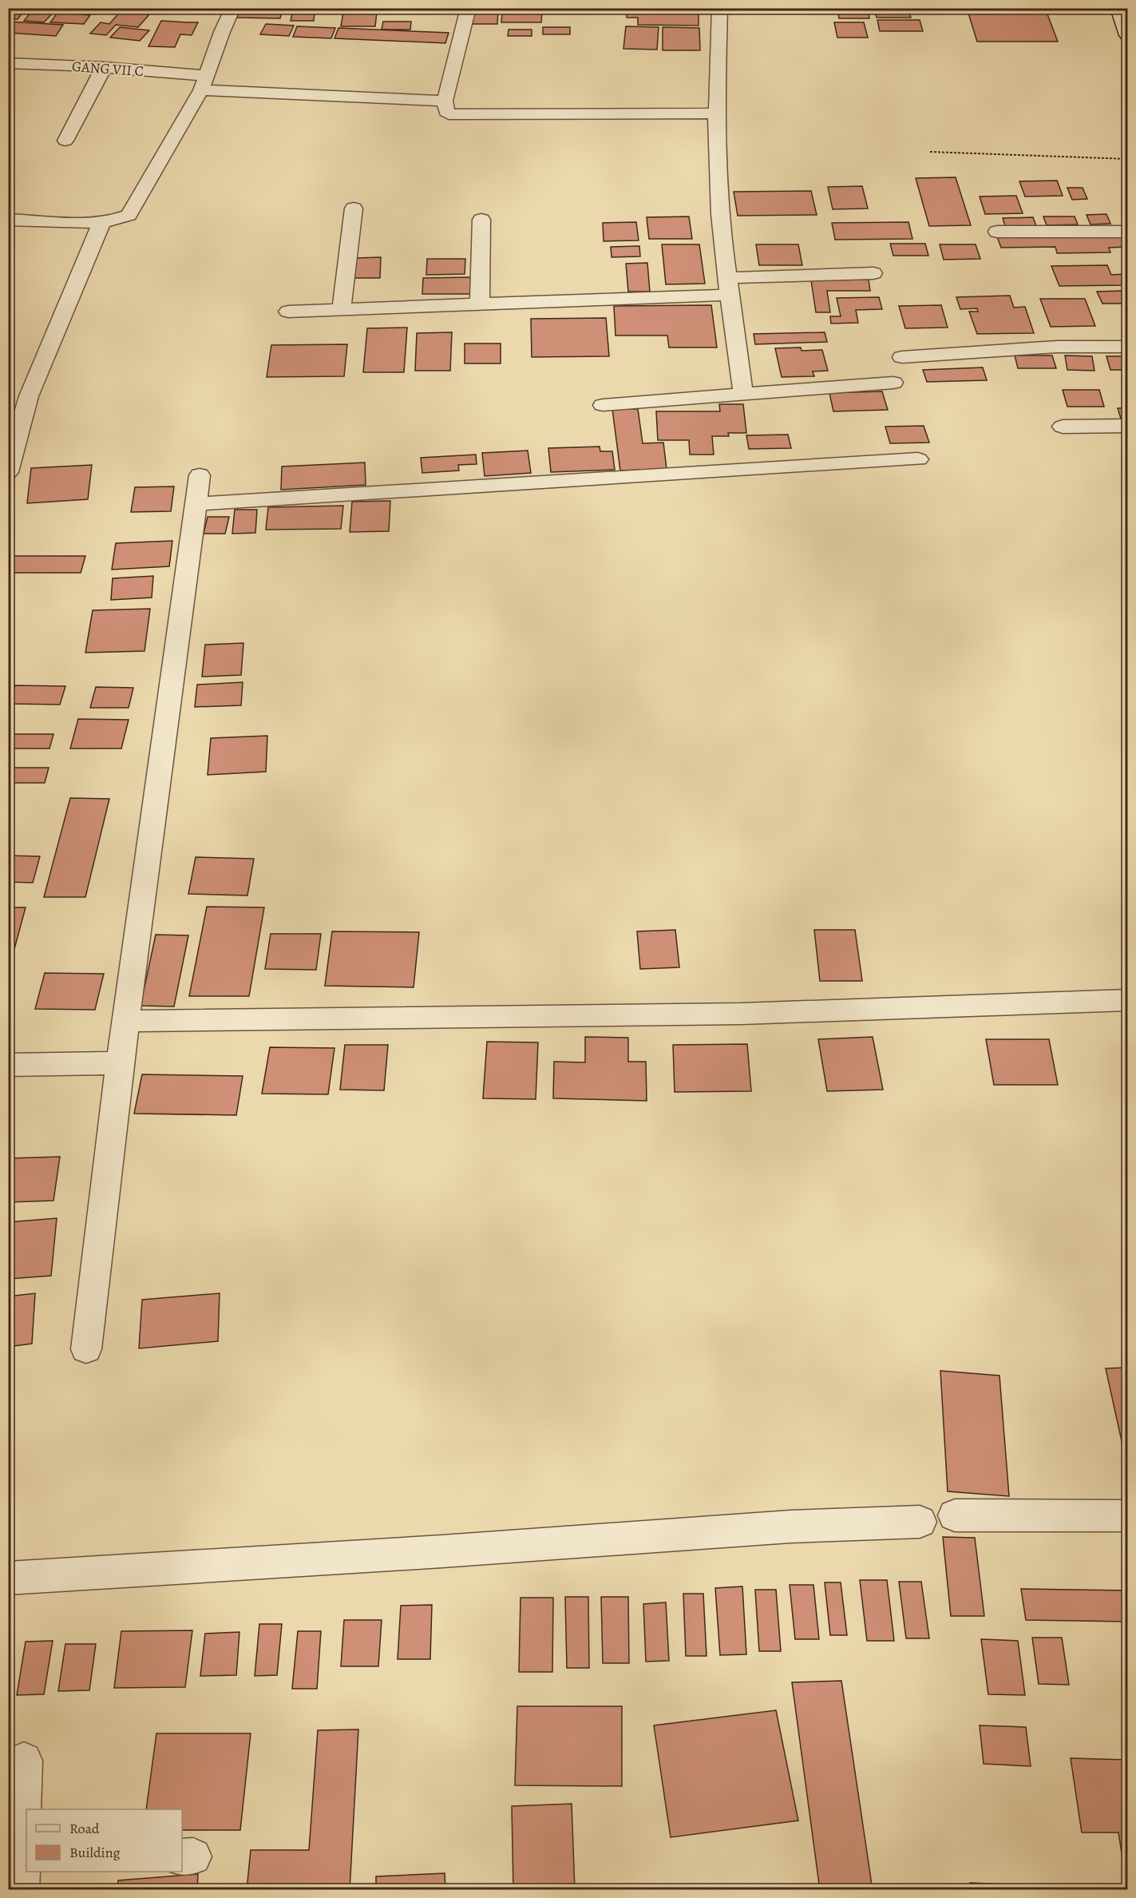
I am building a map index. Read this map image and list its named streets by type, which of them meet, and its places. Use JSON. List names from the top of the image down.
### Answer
{
  "streets": {
    "street": ["GANG VII C"]
  },
  "legend": ["Road", "Building"]
}
